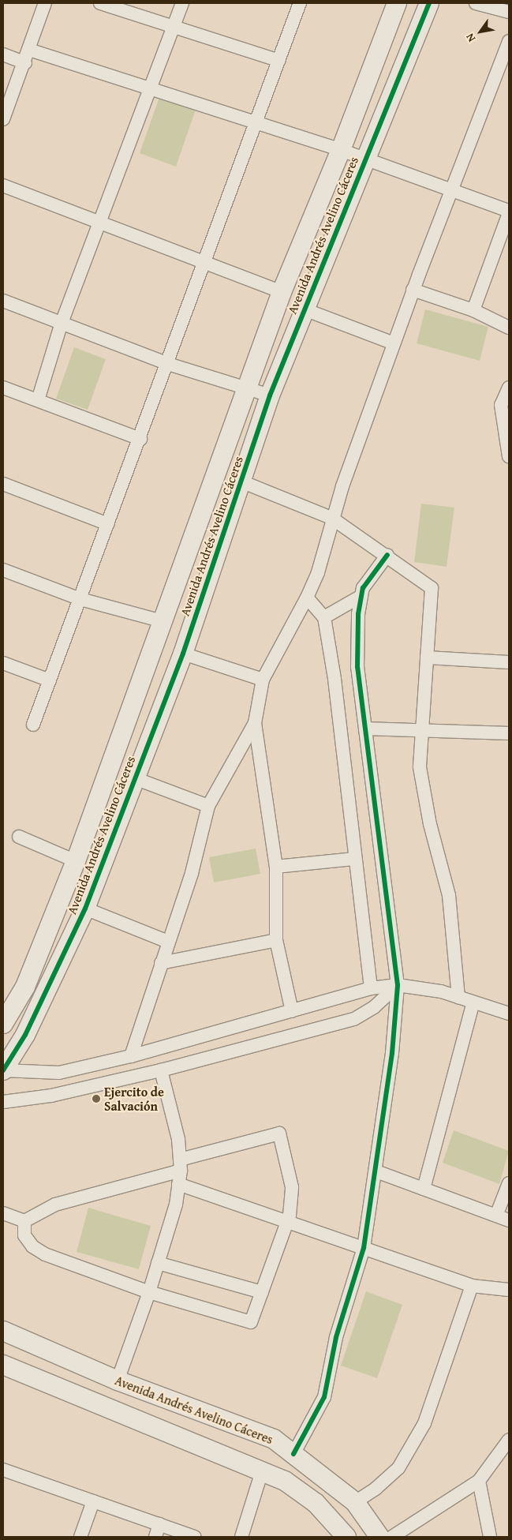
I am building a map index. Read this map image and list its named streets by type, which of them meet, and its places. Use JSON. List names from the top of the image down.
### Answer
{
  "streets": {
    "street": ["Avenida Andrés Avelino Cáceres"]
  },
  "places": ["Ejercito de Salvación"],
  "north": "bottom left"
}
